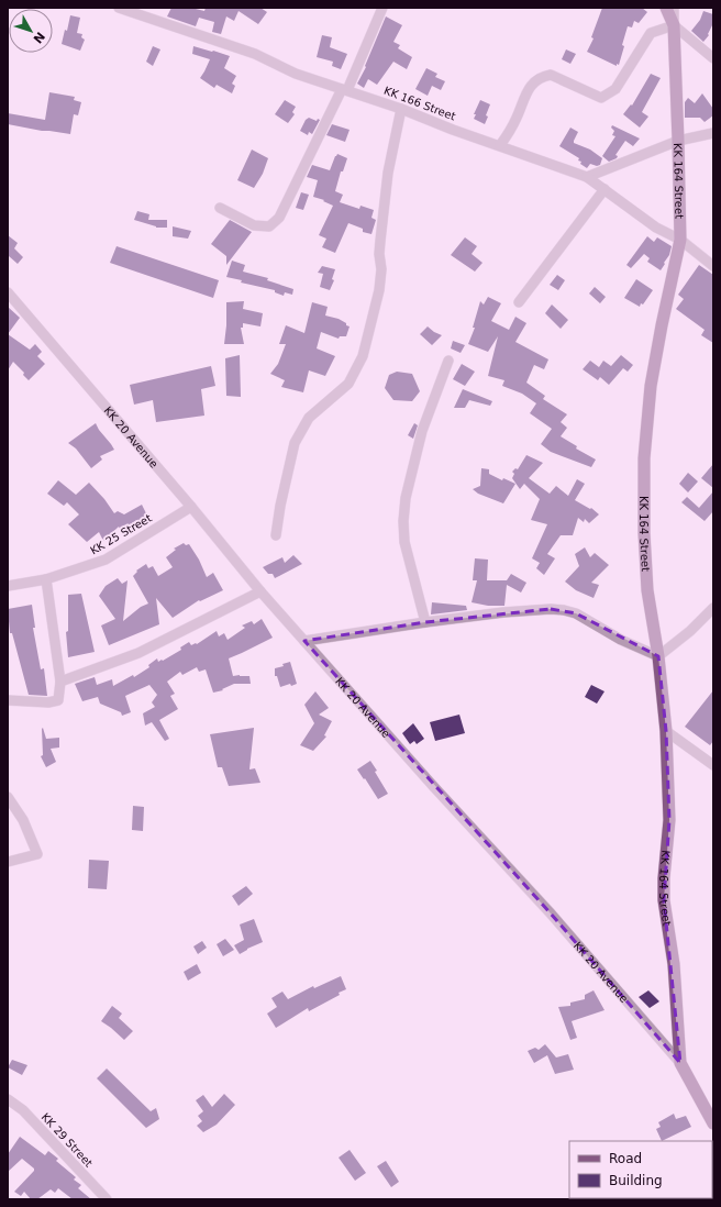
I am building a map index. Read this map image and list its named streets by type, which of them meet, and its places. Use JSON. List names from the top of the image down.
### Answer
{
  "streets": {
    "main road": ["KK 164 Street", "KK 20 Avenue"],
    "street": ["KK 166 Street", "KK 25 Street", "KK 29 Street"]
  },
  "crossings": [
    ["KK 166 Street", "KK 164 Street"],
    ["KK 164 Street", "KK 20 Avenue"],
    ["KK 20 Avenue", "KK 25 Street"]
  ],
  "legend": ["Road", "Building"],
  "north": "bottom right"
}
